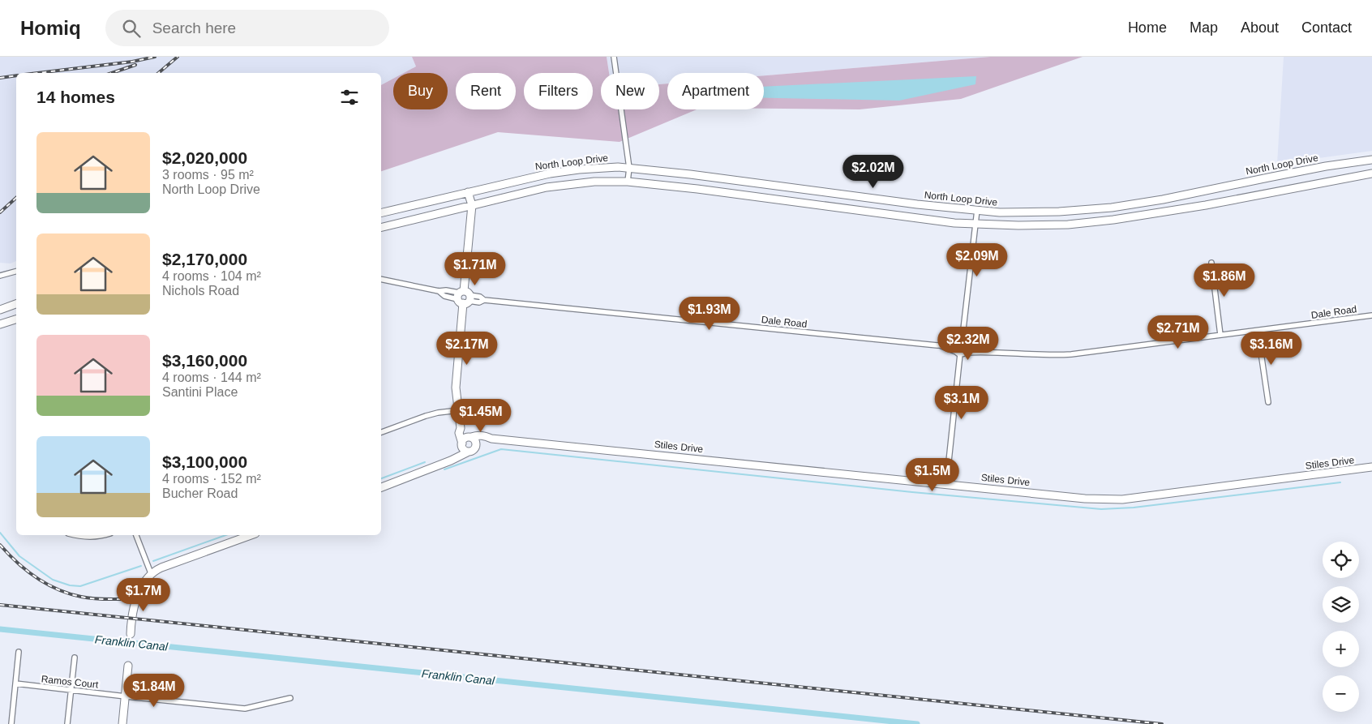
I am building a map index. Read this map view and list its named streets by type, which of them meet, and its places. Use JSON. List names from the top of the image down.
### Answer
{
  "streets": {
    "main road": ["North Loop Drive", "Stiles Drive"],
    "street": ["Dale Road", "Ramos Court"]
  },
  "water": ["Franklin Canal"],
  "page": {
    "header": "Homiq",
    "search": "Search here",
    "nav": [
      "Home",
      "Map",
      "About",
      "Contact"
    ],
    "chip": [
      "Buy",
      "Rent",
      "Filters",
      "New",
      "Apartment"
    ],
    "heading": "14 homes",
    "list": [
      {
        "name": "$2,020,000",
        "note": "3 rooms · 95 m² · North Loop Drive"
      },
      {
        "name": "$2,170,000",
        "note": "4 rooms · 104 m² · Nichols Road"
      },
      {
        "name": "$3,160,000",
        "note": "4 rooms · 144 m² · Santini Place"
      },
      {
        "name": "$3,100,000",
        "note": "4 rooms · 152 m² · Bucher Road"
      }
    ],
    "price": [
      "$2.02M",
      "$2.09M",
      "$1.71M",
      "$1.86M",
      "$1.93M",
      "$2.71M",
      "$2.32M",
      "$2.17M",
      "$3.16M",
      "$3.1M",
      "$1.45M",
      "$1.5M",
      "$1.7M",
      "$1.84M"
    ],
    "map_buttons": ["+", "−"]
  }
}
